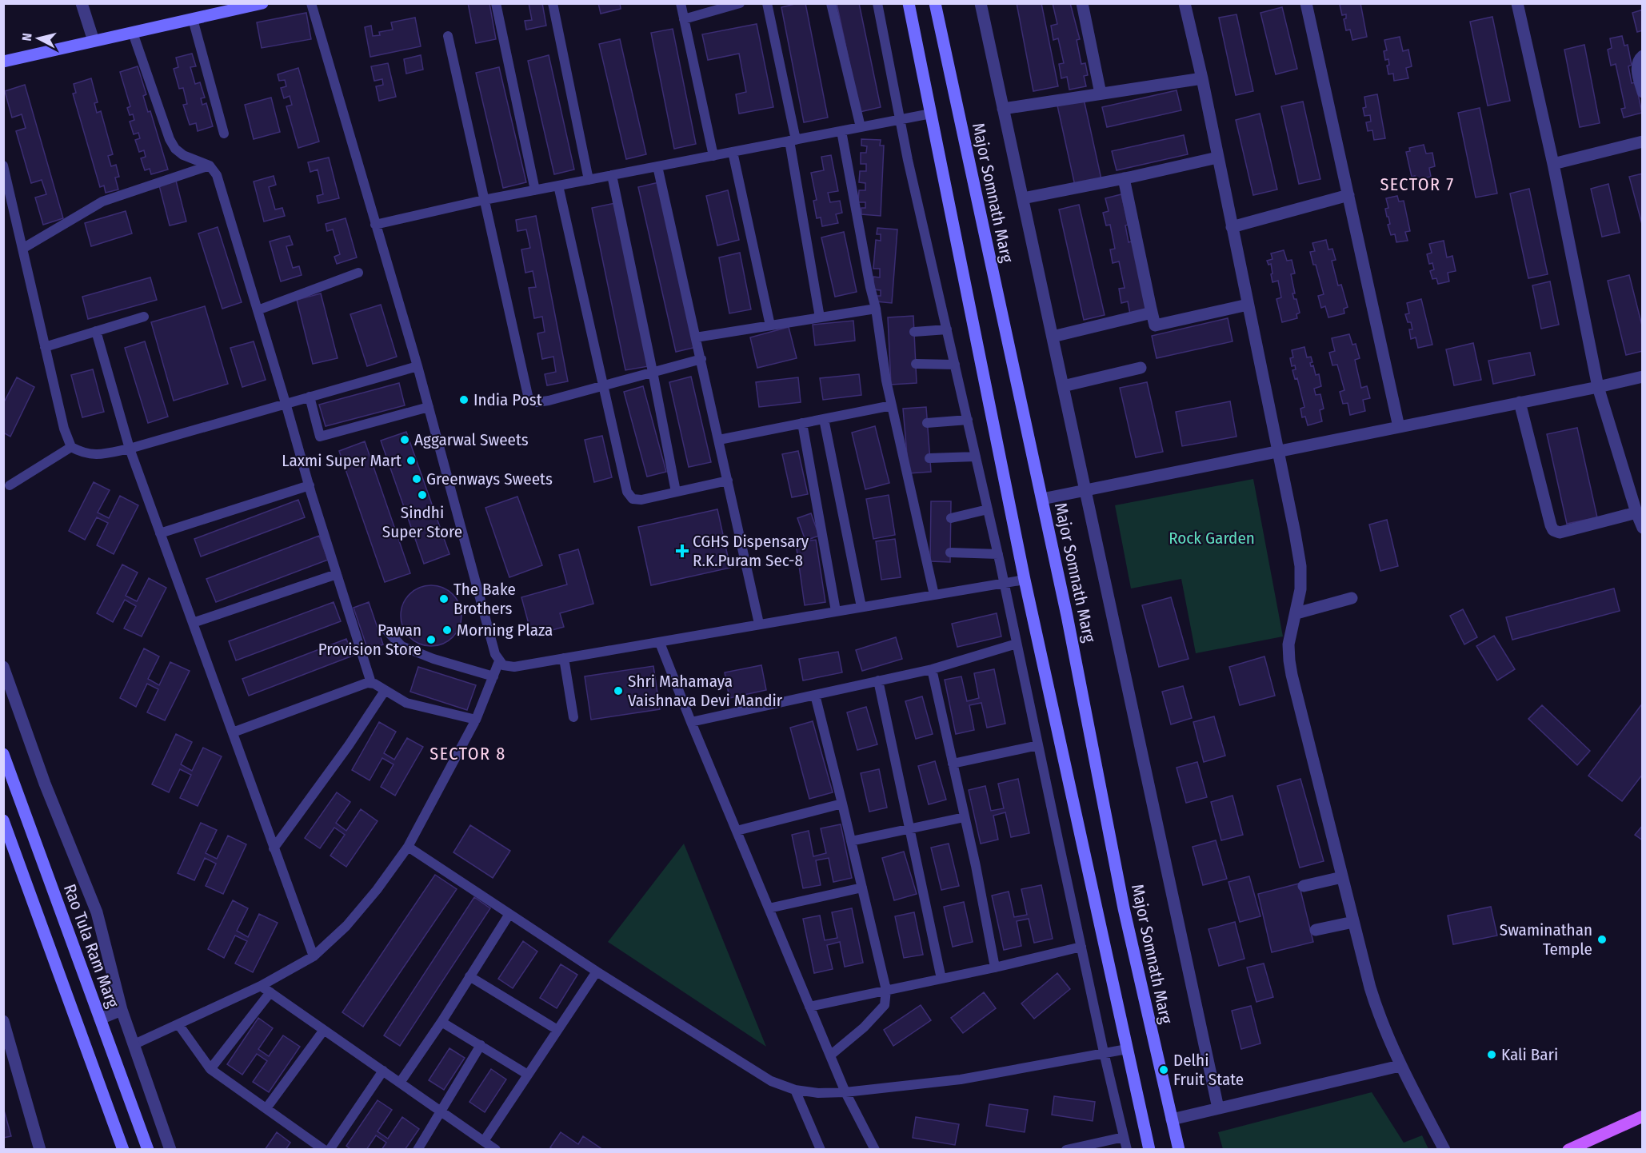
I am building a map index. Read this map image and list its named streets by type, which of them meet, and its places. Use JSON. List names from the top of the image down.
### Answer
{
  "streets": {
    "street": ["Major Somnath Marg", "Rao Tula Ram Marg"]
  },
  "districts": ["SECTOR 7", "SECTOR 8"],
  "parks": ["Rock Garden"],
  "places": {
    "other": [
      "India Post",
      "Aggarwal Sweets",
      "Laxmi Super Mart",
      "Greenways Sweets",
      "Sindhi Super Store",
      "The Bake Brothers",
      "Morning Plaza",
      "Pawan Provision Store",
      "Shri Mahamaya Vaishnava Devi Mandir",
      "Swaminathan Temple",
      "Kali Bari",
      "Delhi Fruit State"
    ],
    "health": ["CGHS Dispensary R.K.Puram Sec-8"]
  },
  "north": "left"
}
